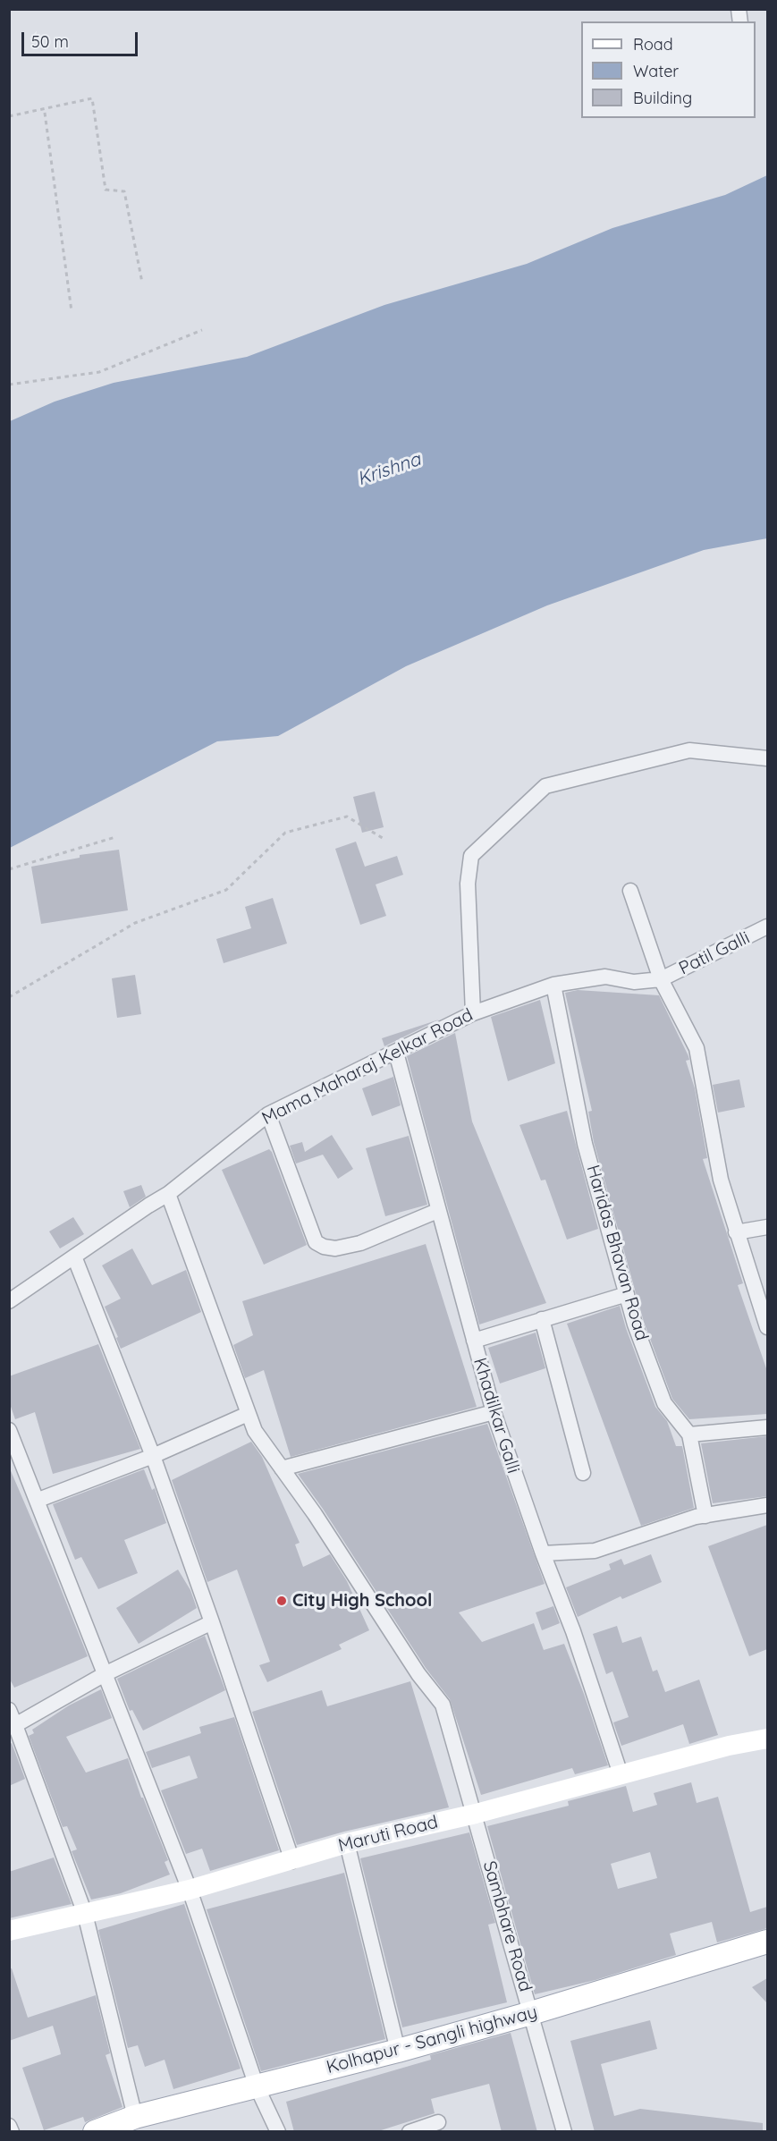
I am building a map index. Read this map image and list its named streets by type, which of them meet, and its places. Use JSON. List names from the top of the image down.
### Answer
{
  "streets": {
    "main road": ["Kolhapur - Sangli highway"],
    "street": [
      "Patil Galli",
      "Mama Maharaj Kelkar Road",
      "Haridas Bhavan Road",
      "Khadilkar Galli",
      "Maruti Road",
      "Sambhare Road"
    ]
  },
  "crossings": [
    ["Patil Galli", "Mama Maharaj Kelkar Road"],
    ["Mama Maharaj Kelkar Road", "Haridas Bhavan Road"],
    ["Mama Maharaj Kelkar Road", "Khadilkar Galli"],
    ["Khadilkar Galli", "Maruti Road"],
    ["Maruti Road", "Sambhare Road"],
    ["Sambhare Road", "Kolhapur - Sangli highway"]
  ],
  "water": ["Krishna"],
  "places": ["City High School"],
  "legend": ["Road", "Water", "Building"],
  "scale_bar": "50 m"
}
